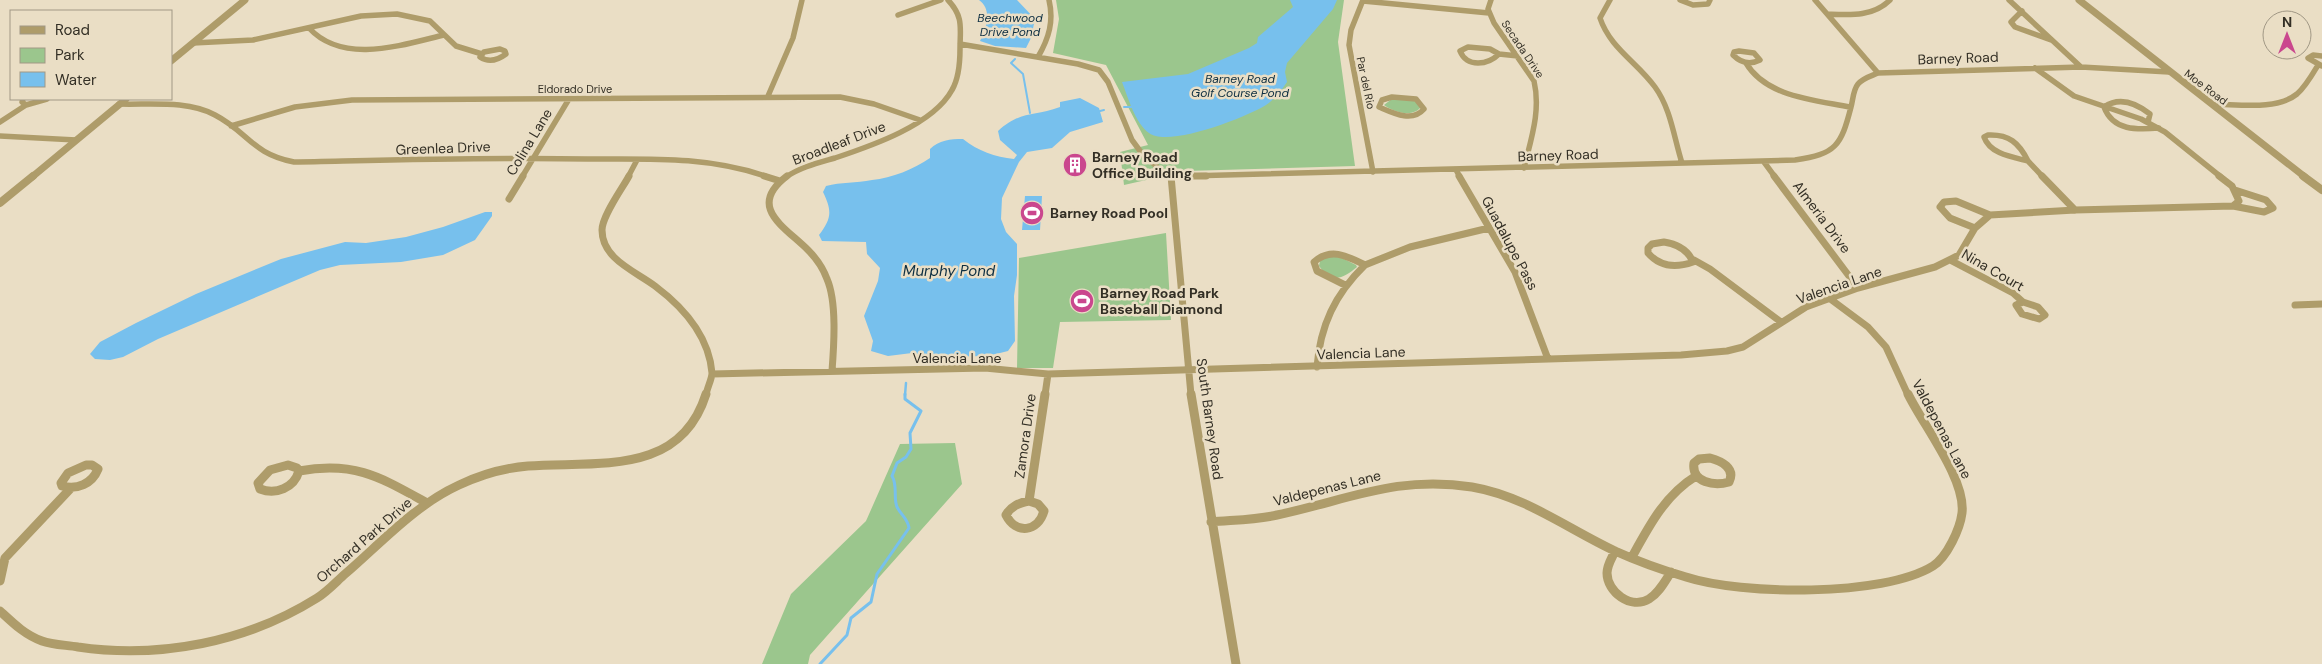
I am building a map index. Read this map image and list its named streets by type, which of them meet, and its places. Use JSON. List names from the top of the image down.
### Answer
{
  "streets": {
    "street": [
      "Secada Drive",
      "Barney Road",
      "Par del Rio",
      "Moe Road",
      "Eldorado Drive",
      "Colina Lane",
      "Broadleaf Drive",
      "Greenlea Drive",
      "Almeria Drive",
      "Guadalupe Pass",
      "Nina Court",
      "Valencia Lane",
      "South Barney Road",
      "Valdepenas Lane",
      "Zamora Drive",
      "Orchard Park Drive"
    ]
  },
  "crossings": [
    ["Secada Drive", "Barney Road"],
    ["Barney Road", "Par del Rio"],
    ["Barney Road", "Moe Road"],
    ["Barney Road", "Almeria Drive"],
    ["Barney Road", "Guadalupe Pass"],
    ["Barney Road", "South Barney Road"],
    ["Eldorado Drive", "Colina Lane"],
    ["Eldorado Drive", "Broadleaf Drive"],
    ["Eldorado Drive", "Greenlea Drive"],
    ["Colina Lane", "Greenlea Drive"],
    ["Broadleaf Drive", "Greenlea Drive"],
    ["Broadleaf Drive", "Valencia Lane"],
    ["Almeria Drive", "Valencia Lane"],
    ["Guadalupe Pass", "Valencia Lane"],
    ["Nina Court", "Valencia Lane"],
    ["Valencia Lane", "South Barney Road"],
    ["Valencia Lane", "Valdepenas Lane"],
    ["Valencia Lane", "Zamora Drive"],
    ["Valencia Lane", "Orchard Park Drive"],
    ["South Barney Road", "Valdepenas Lane"]
  ],
  "water": ["Beechwood Drive Pond", "Barney Road Golf Course Pond", "Murphy Pond"],
  "places": {
    "building": ["Barney Road Office Building"],
    "sports": ["Barney Road Pool", "Barney Road Park Baseball Diamond"]
  },
  "legend": ["Road", "Park", "Water"],
  "north": "top"
}
